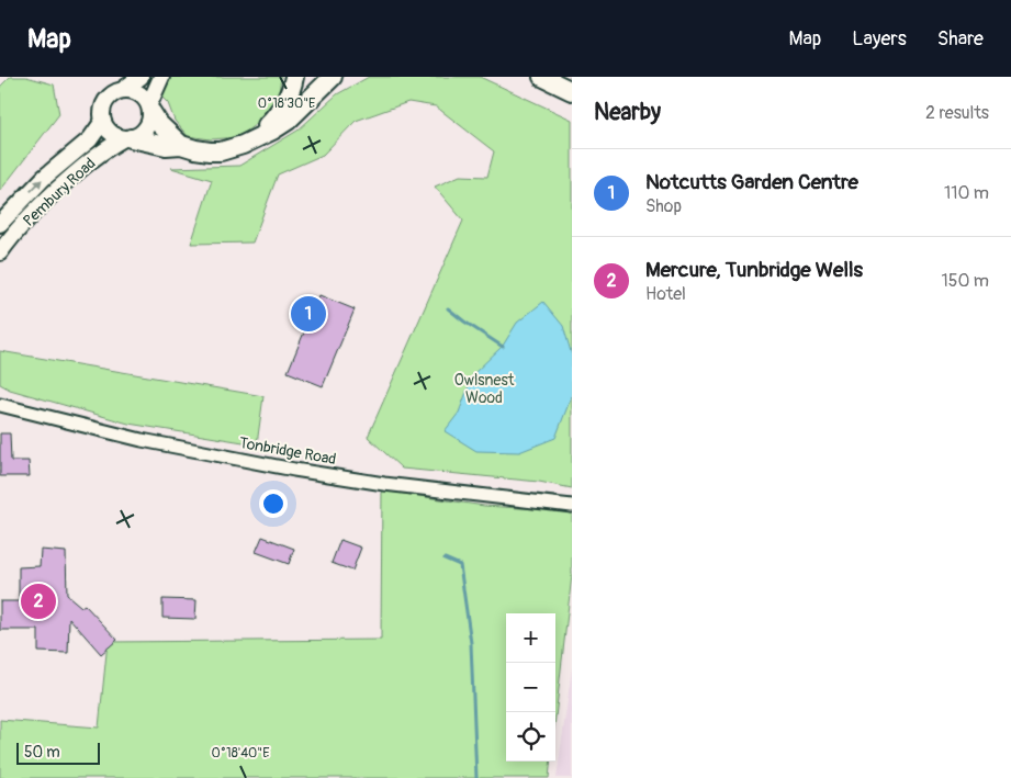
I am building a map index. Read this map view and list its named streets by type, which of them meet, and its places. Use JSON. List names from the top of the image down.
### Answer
{
  "streets": {
    "main road": ["Pembury Road"],
    "street": ["Tonbridge Road"]
  },
  "parks": ["Owlsnest Wood"],
  "scale_bar": "50 m",
  "page": {
    "header": "Map",
    "nav": ["Map", "Layers", "Share"],
    "heading": ["Nearby", "2 results"],
    "list": [
      {
        "mark": "1",
        "name": "Notcutts Garden Centre",
        "note": "Shop",
        "value": "110 m"
      },
      {
        "mark": "2",
        "name": "Mercure, Tunbridge Wells",
        "note": "Hotel",
        "value": "150 m"
      }
    ],
    "pins": ["1", "2"],
    "map_buttons": ["+", "−"],
    "scale": "50 m"
  },
  "coordinates": ["0°18'30\"E", "0°18'40\"E"]
}
